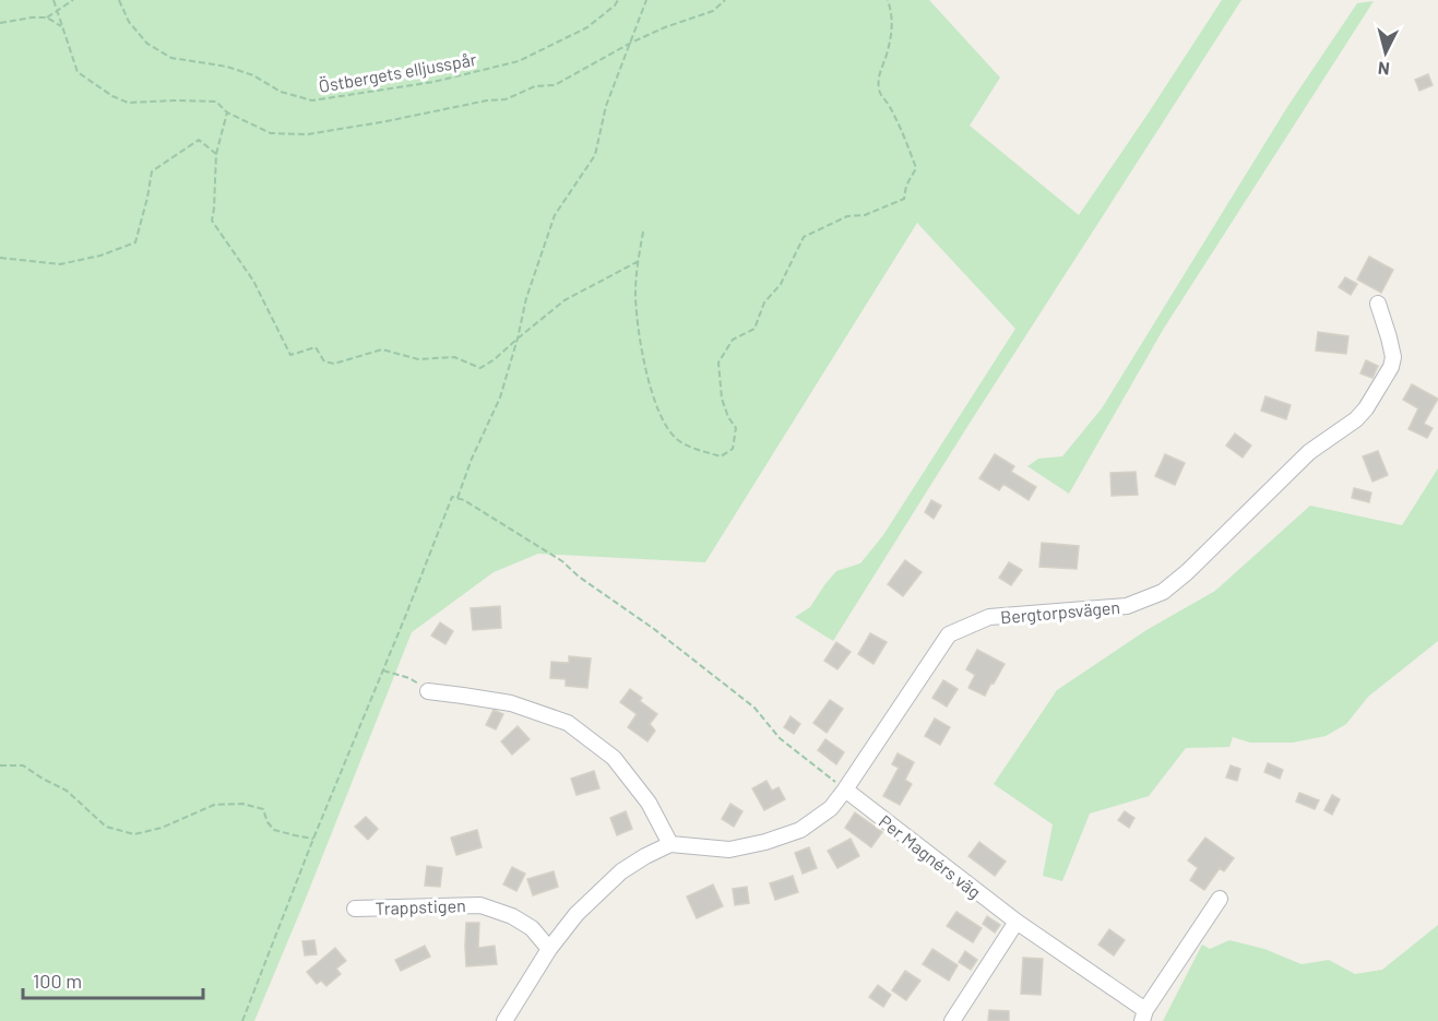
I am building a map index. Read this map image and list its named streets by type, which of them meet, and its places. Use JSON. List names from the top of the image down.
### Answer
{
  "streets": {
    "street": ["Bergtorpsvägen", "Per Magnérs väg", "Trappstigen"],
    "path": ["Östbergets elljusspår"]
  },
  "crossings": [
    ["Bergtorpsvägen", "Per Magnérs väg"]
  ],
  "scale_bar": "100 m",
  "north": "bottom"
}
